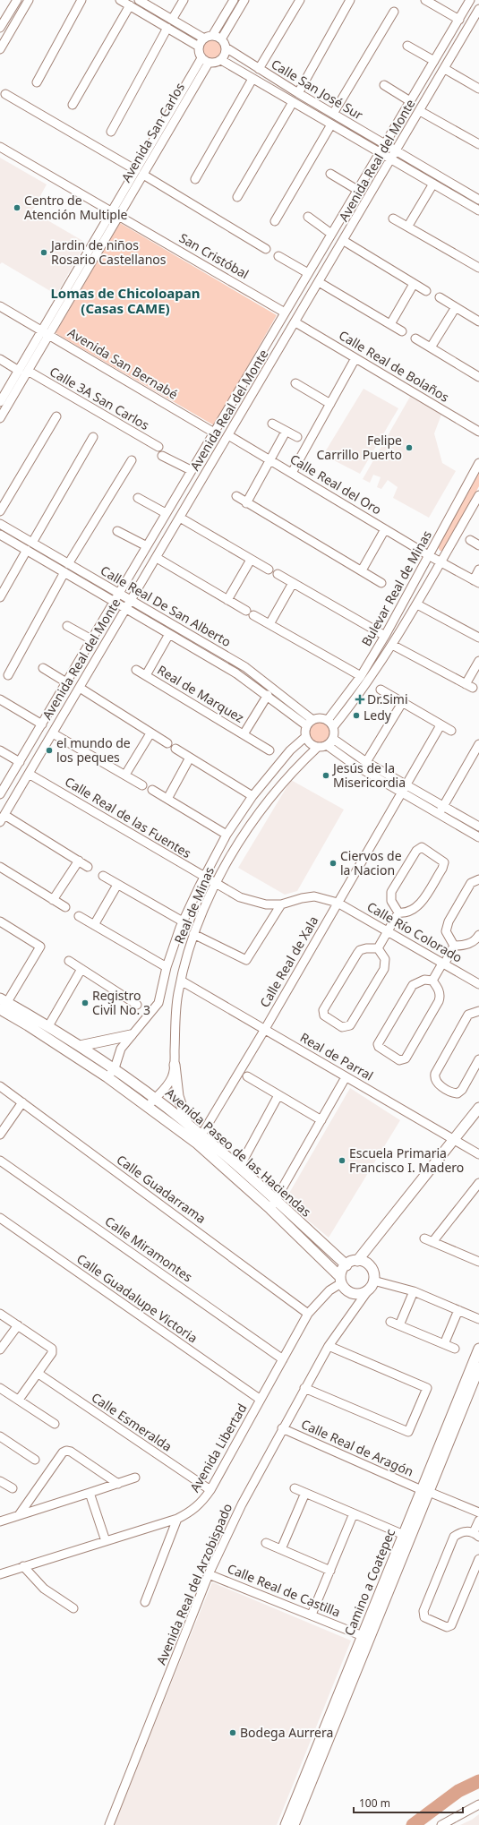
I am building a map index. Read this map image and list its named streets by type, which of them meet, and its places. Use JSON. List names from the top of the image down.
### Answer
{
  "streets": {
    "main road": ["Avenida Paseo de las Haciendas", "Camino a Coatepec"],
    "street": [
      "Calle San José Sur",
      "Avenida San Carlos",
      "Avenida Real del Monte",
      "San Cristóbal",
      "Avenida San Bernabé",
      "Calle Real de Bolaños",
      "Calle 3A San Carlos",
      "Calle Real del Oro",
      "Bulevar Real de Minas",
      "Calle Real De San Alberto",
      "Real de Marquez",
      "Calle Real de las Fuentes",
      "Real de Minas",
      "Calle Río Colorado",
      "Calle Real de Xala",
      "Real de Parral",
      "Calle Guadarrama",
      "Calle Miramontes",
      "Calle Guadalupe Victoria",
      "Calle Esmeralda",
      "Avenida Libertad",
      "Calle Real de Aragón",
      "Avenida Real del Arzobispado",
      "Calle Real de Castilla"
    ]
  },
  "crossings": [
    ["Calle San José Sur", "Avenida San Carlos"],
    ["Calle San José Sur", "Avenida Real del Monte"],
    ["Avenida San Carlos", "San Cristóbal"],
    ["Avenida San Carlos", "Avenida San Bernabé"],
    ["Avenida San Carlos", "Calle 3A San Carlos"],
    ["Avenida Real del Monte", "San Cristóbal"],
    ["Avenida Real del Monte", "Avenida San Bernabé"],
    ["Avenida Real del Monte", "Calle Real de Bolaños"],
    ["Avenida Real del Monte", "Calle Real del Oro"],
    ["Avenida Real del Monte", "Calle Real De San Alberto"],
    ["Avenida Real del Monte", "Calle Real de las Fuentes"],
    ["Calle Real del Oro", "Bulevar Real de Minas"],
    ["Bulevar Real de Minas", "Calle Real De San Alberto"],
    ["Bulevar Real de Minas", "Real de Minas"],
    ["Calle Real De San Alberto", "Real de Marquez"],
    ["Calle Real De San Alberto", "Real de Minas"],
    ["Calle Real de las Fuentes", "Real de Minas"],
    ["Calle Real de las Fuentes", "Calle Río Colorado"],
    ["Real de Minas", "Real de Parral"],
    ["Real de Minas", "Avenida Paseo de las Haciendas"],
    ["Calle Río Colorado", "Calle Real de Xala"],
    ["Calle Real de Xala", "Real de Parral"],
    ["Calle Real de Xala", "Avenida Paseo de las Haciendas"],
    ["Avenida Paseo de las Haciendas", "Avenida Libertad"],
    ["Avenida Paseo de las Haciendas", "Avenida Real del Arzobispado"],
    ["Calle Guadarrama", "Avenida Libertad"],
    ["Calle Miramontes", "Avenida Libertad"],
    ["Calle Guadalupe Victoria", "Avenida Libertad"],
    ["Calle Esmeralda", "Avenida Libertad"],
    ["Avenida Libertad", "Avenida Real del Arzobispado"],
    ["Calle Real de Aragón", "Camino a Coatepec"],
    ["Calle Real de Aragón", "Avenida Real del Arzobispado"],
    ["Camino a Coatepec", "Calle Real de Castilla"],
    ["Avenida Real del Arzobispado", "Calle Real de Castilla"]
  ],
  "districts": ["Lomas de Chicoloapan (Casas CAME)"],
  "places": {
    "other": [
      "Centro de Atención Multiple",
      "Jardin de niños Rosario Castellanos",
      "Felipe Carrillo Puerto",
      "Ledy",
      "el mundo de los peques",
      "Jesús de la Misericordia",
      "Ciervos de la Nacion",
      "Registro Civil No. 3",
      "Escuela Primaria Francisco I. Madero",
      "Bodega Aurrera"
    ],
    "health": ["Dr.Simi"]
  },
  "scale_bar": "100 m"
}
